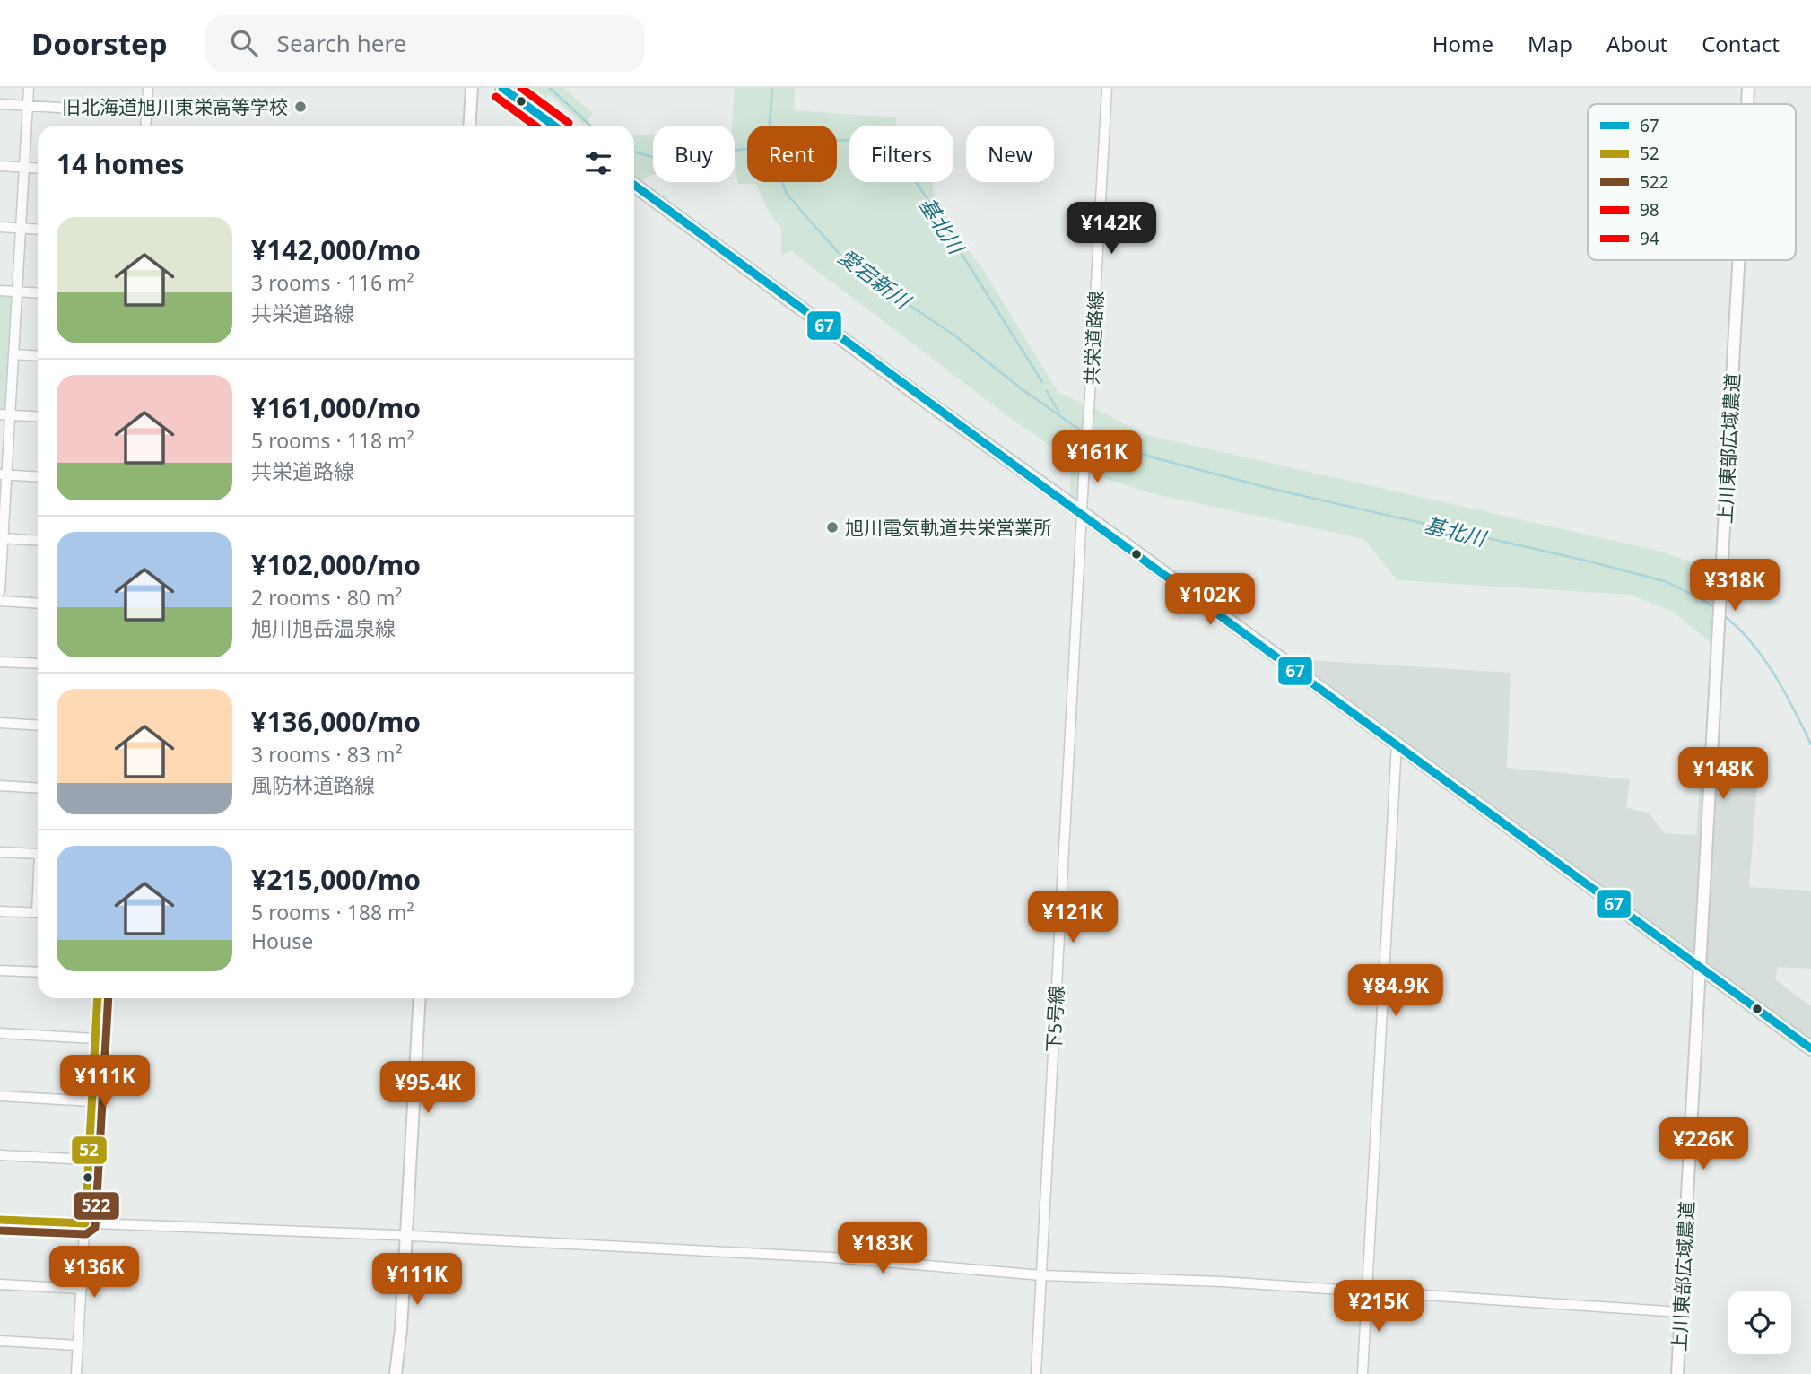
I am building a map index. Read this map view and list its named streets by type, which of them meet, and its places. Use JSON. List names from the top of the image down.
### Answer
{
  "streets": {
    "street": ["共栄道路線", "上川東部広域農道", "下5号線"]
  },
  "crossings": [
    ["共栄道路線", "下5号線"]
  ],
  "water": ["基北川", "愛宕新川"],
  "places": ["旧北海道旭川東栄高等学校", "旭川電気軌道共栄営業所"],
  "lines": [
    "transit line 67",
    "transit line 94",
    "transit line 98",
    "transit line 52",
    "transit line 522"
  ],
  "legend": [
    "67",
    "52",
    "522",
    "98",
    "94"
  ],
  "page": {
    "header": "Doorstep",
    "search": "Search here",
    "nav": [
      "Home",
      "Map",
      "About",
      "Contact"
    ],
    "chip": [
      "Buy",
      "Rent",
      "Filters",
      "New"
    ],
    "heading": "14 homes",
    "list": [
      {
        "name": "¥142,000/mo",
        "note": "3 rooms · 116 m² · 共栄道路線"
      },
      {
        "name": "¥161,000/mo",
        "note": "5 rooms · 118 m² · 共栄道路線"
      },
      {
        "name": "¥102,000/mo",
        "note": "2 rooms · 80 m² · 旭川旭岳温泉線"
      },
      {
        "name": "¥136,000/mo",
        "note": "3 rooms · 83 m² · 風防林道路線"
      },
      {
        "name": "¥215,000/mo",
        "note": "5 rooms · 188 m² · House"
      }
    ],
    "price": [
      "¥142K",
      "¥161K",
      "¥318K",
      "¥102K",
      "¥148K",
      "¥121K",
      "¥84.9K",
      "¥111K",
      "¥95.4K",
      "¥226K",
      "¥183K",
      "¥136K",
      "¥111K",
      "¥215K"
    ]
  }
}
